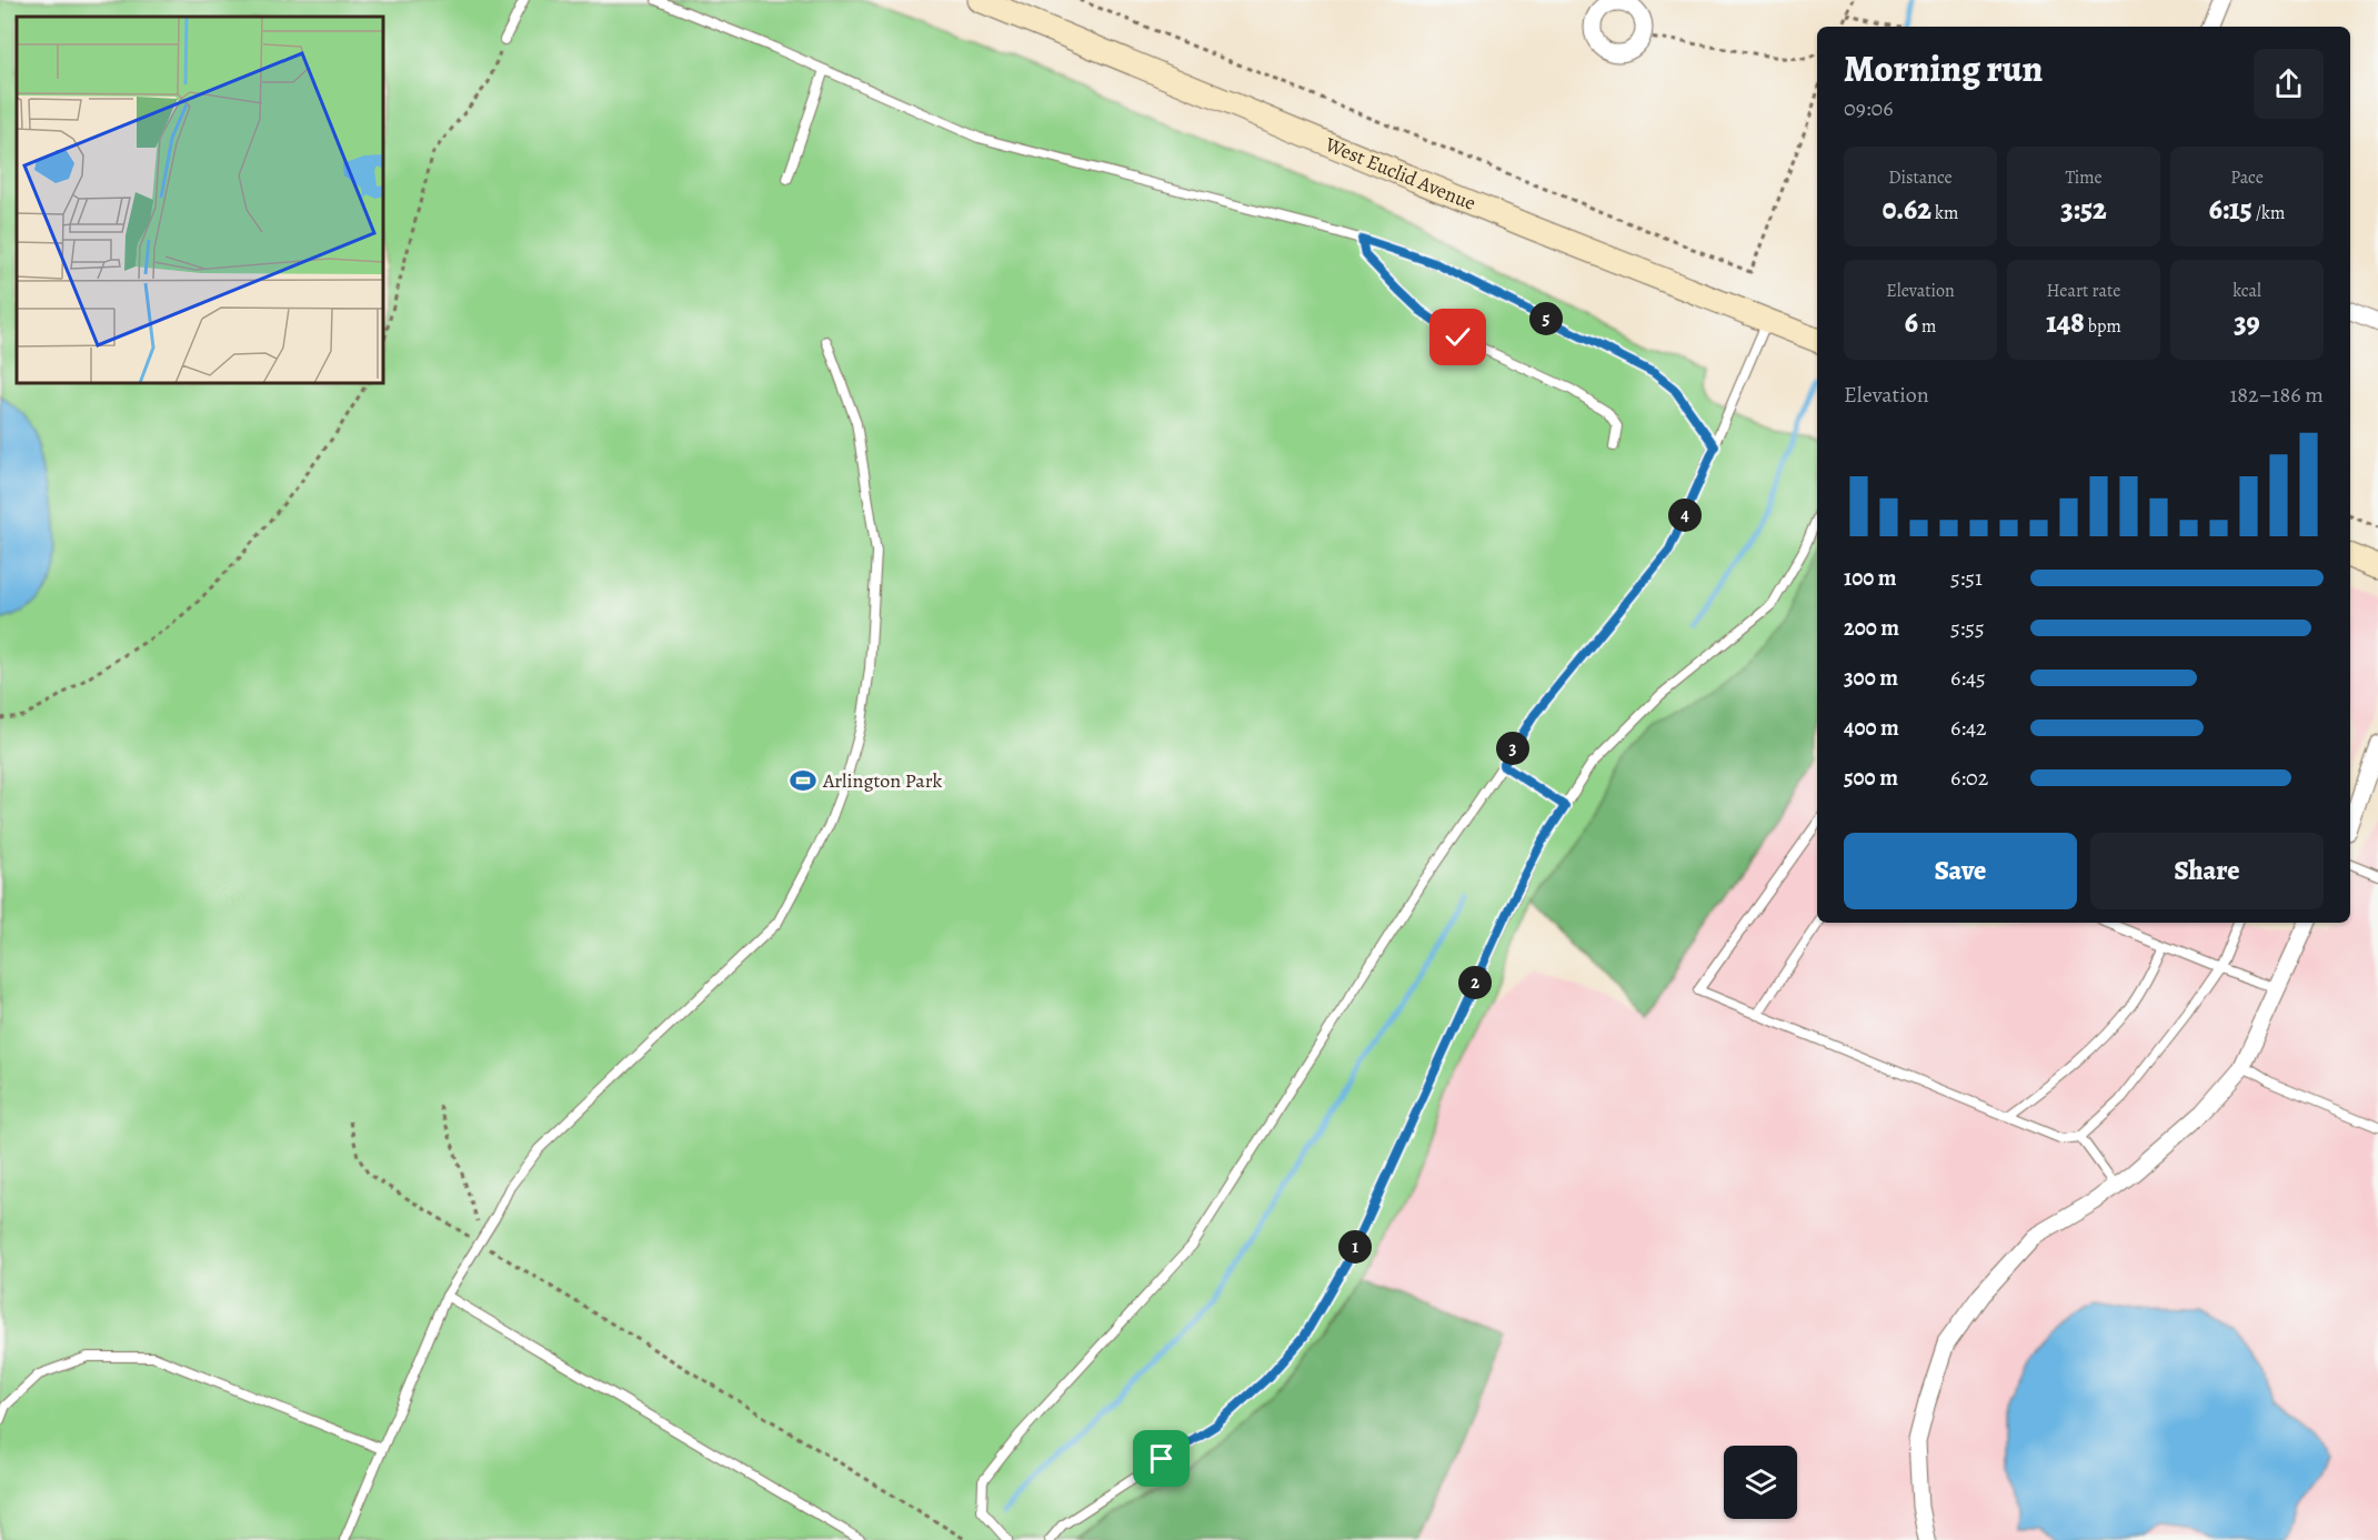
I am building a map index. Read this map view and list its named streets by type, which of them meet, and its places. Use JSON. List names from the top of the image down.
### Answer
{
  "streets": {
    "main road": ["West Euclid Avenue"]
  },
  "places": {
    "sports": ["Arlington Park"]
  },
  "page": {
    "heading": ["Morning run", "09:06"],
    "stats": [
      ["Distance", "0.62 km"],
      ["Time", "3:52"],
      ["Pace", "6:15 /km"],
      ["Elevation", "6 m"],
      ["Heart rate", "148 bpm"],
      ["kcal", "39"]
    ],
    "pins": [
      "5",
      "4",
      "3",
      "2",
      "1"
    ],
    "chart": ["Elevation", "182–186 m"],
    "list": [
      {
        "name": "100 m",
        "note": "5:51"
      },
      {
        "name": "200 m",
        "note": "5:55"
      },
      {
        "name": "300 m",
        "note": "6:45"
      },
      {
        "name": "400 m",
        "note": "6:42"
      },
      {
        "name": "500 m",
        "note": "6:02"
      }
    ],
    "buttons": ["Save", "Share"]
  }
}
